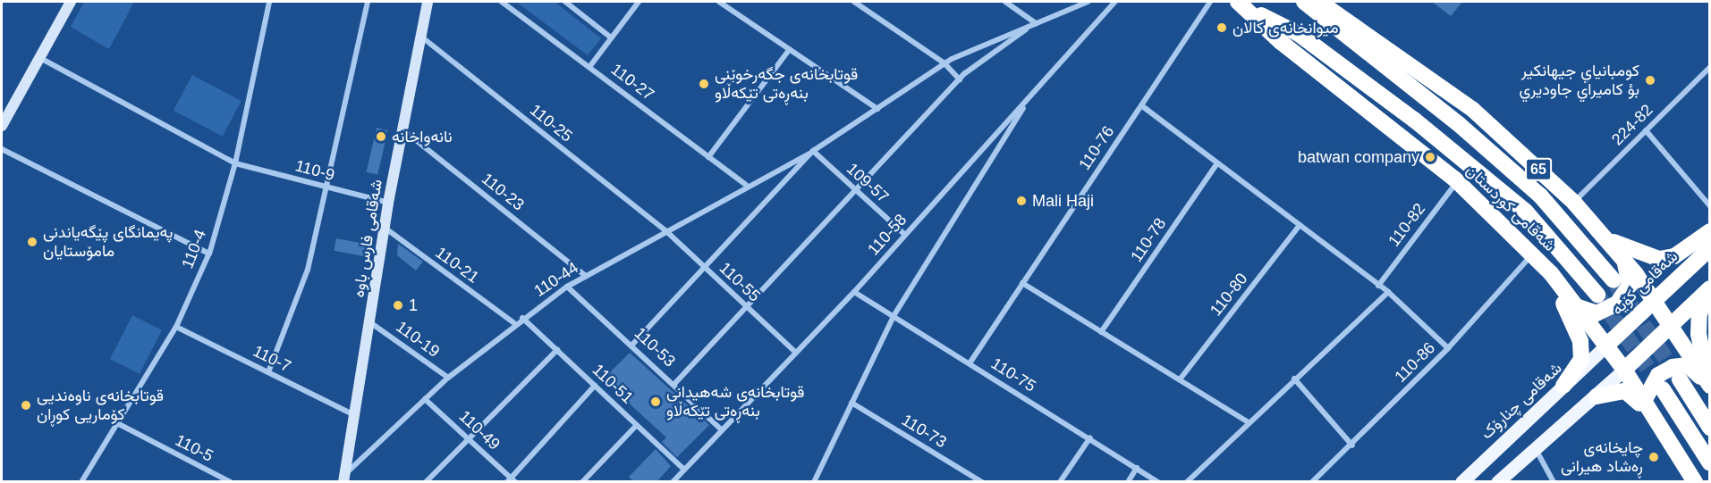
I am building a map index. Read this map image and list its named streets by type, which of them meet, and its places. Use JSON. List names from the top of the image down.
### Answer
{
  "streets": {
    "highway": ["65", "شەقامی کوردستان", "شەقامی کۆیە"],
    "main road": ["شەقامی چنارۆک"],
    "street": [
      "110-27",
      "110-25",
      "224-82",
      "110-76",
      "110-9",
      "109-57",
      "110-23",
      "110-82",
      "110-58",
      "شەقامی فارس باوە",
      "110-78",
      "110-4",
      "110-21",
      "110-44",
      "110-55",
      "110-80",
      "110-19",
      "110-53",
      "110-7",
      "110-86",
      "110-75",
      "110-51",
      "110-49",
      "110-73",
      "110-5"
    ]
  },
  "crossings": [
    ["110-27", "110-44"],
    ["110-25", "شەقامی فارس باوە"],
    ["110-25", "110-44"],
    ["110-25", "110-55"],
    ["224-82", "65"],
    ["110-76", "110-75"],
    ["65", "شەقامی کۆیە"],
    ["110-9", "شەقامی فارس باوە"],
    ["110-9", "110-4"],
    ["109-57", "110-58"],
    ["109-57", "110-44"],
    ["110-23", "شەقامی فارس باوە"],
    ["110-23", "110-44"],
    ["شەقامی کوردستان", "110-82"],
    ["شەقامی کوردستان", "شەقامی کۆیە"],
    ["شەقامی کوردستان", "110-86"],
    ["شەقامی کوردستان", "شەقامی چنارۆک"],
    ["110-58", "110-55"],
    ["110-58", "110-53"],
    ["110-58", "110-75"],
    ["110-58", "110-51"],
    ["شەقامی فارس باوە", "110-21"],
    ["شەقامی فارس باوە", "110-44"],
    ["شەقامی فارس باوە", "110-19"],
    ["شەقامی فارس باوە", "110-7"],
    ["110-4", "110-7"],
    ["110-4", "110-5"],
    ["110-21", "110-44"],
    ["110-44", "110-55"],
    ["110-44", "110-19"],
    ["110-44", "110-53"],
    ["110-44", "110-51"],
    ["110-44", "110-49"],
    ["شەقامی کۆیە", "شەقامی چنارۆک"]
  ],
  "places": [
    "میوانخانەی کالان",
    "كومبانياي جيهانكير بؤ كاميراي جاوديري",
    "قوتابخانەی جگەرخوێنی بنەڕەتی تێکەڵاو",
    "نانەواخانە",
    "batwan company",
    "Mali Haji",
    "پەیمانگای پێگەیاندنی مامۆستایان",
    "1",
    "قوتابخانەی شەهیدانی بنەڕەتی تێکەڵاو",
    "قوتابخانەی ناوەندیی کۆماریی کوڕان",
    "چایخانەی ڕەشاد ھیرانی"
  ]
}
